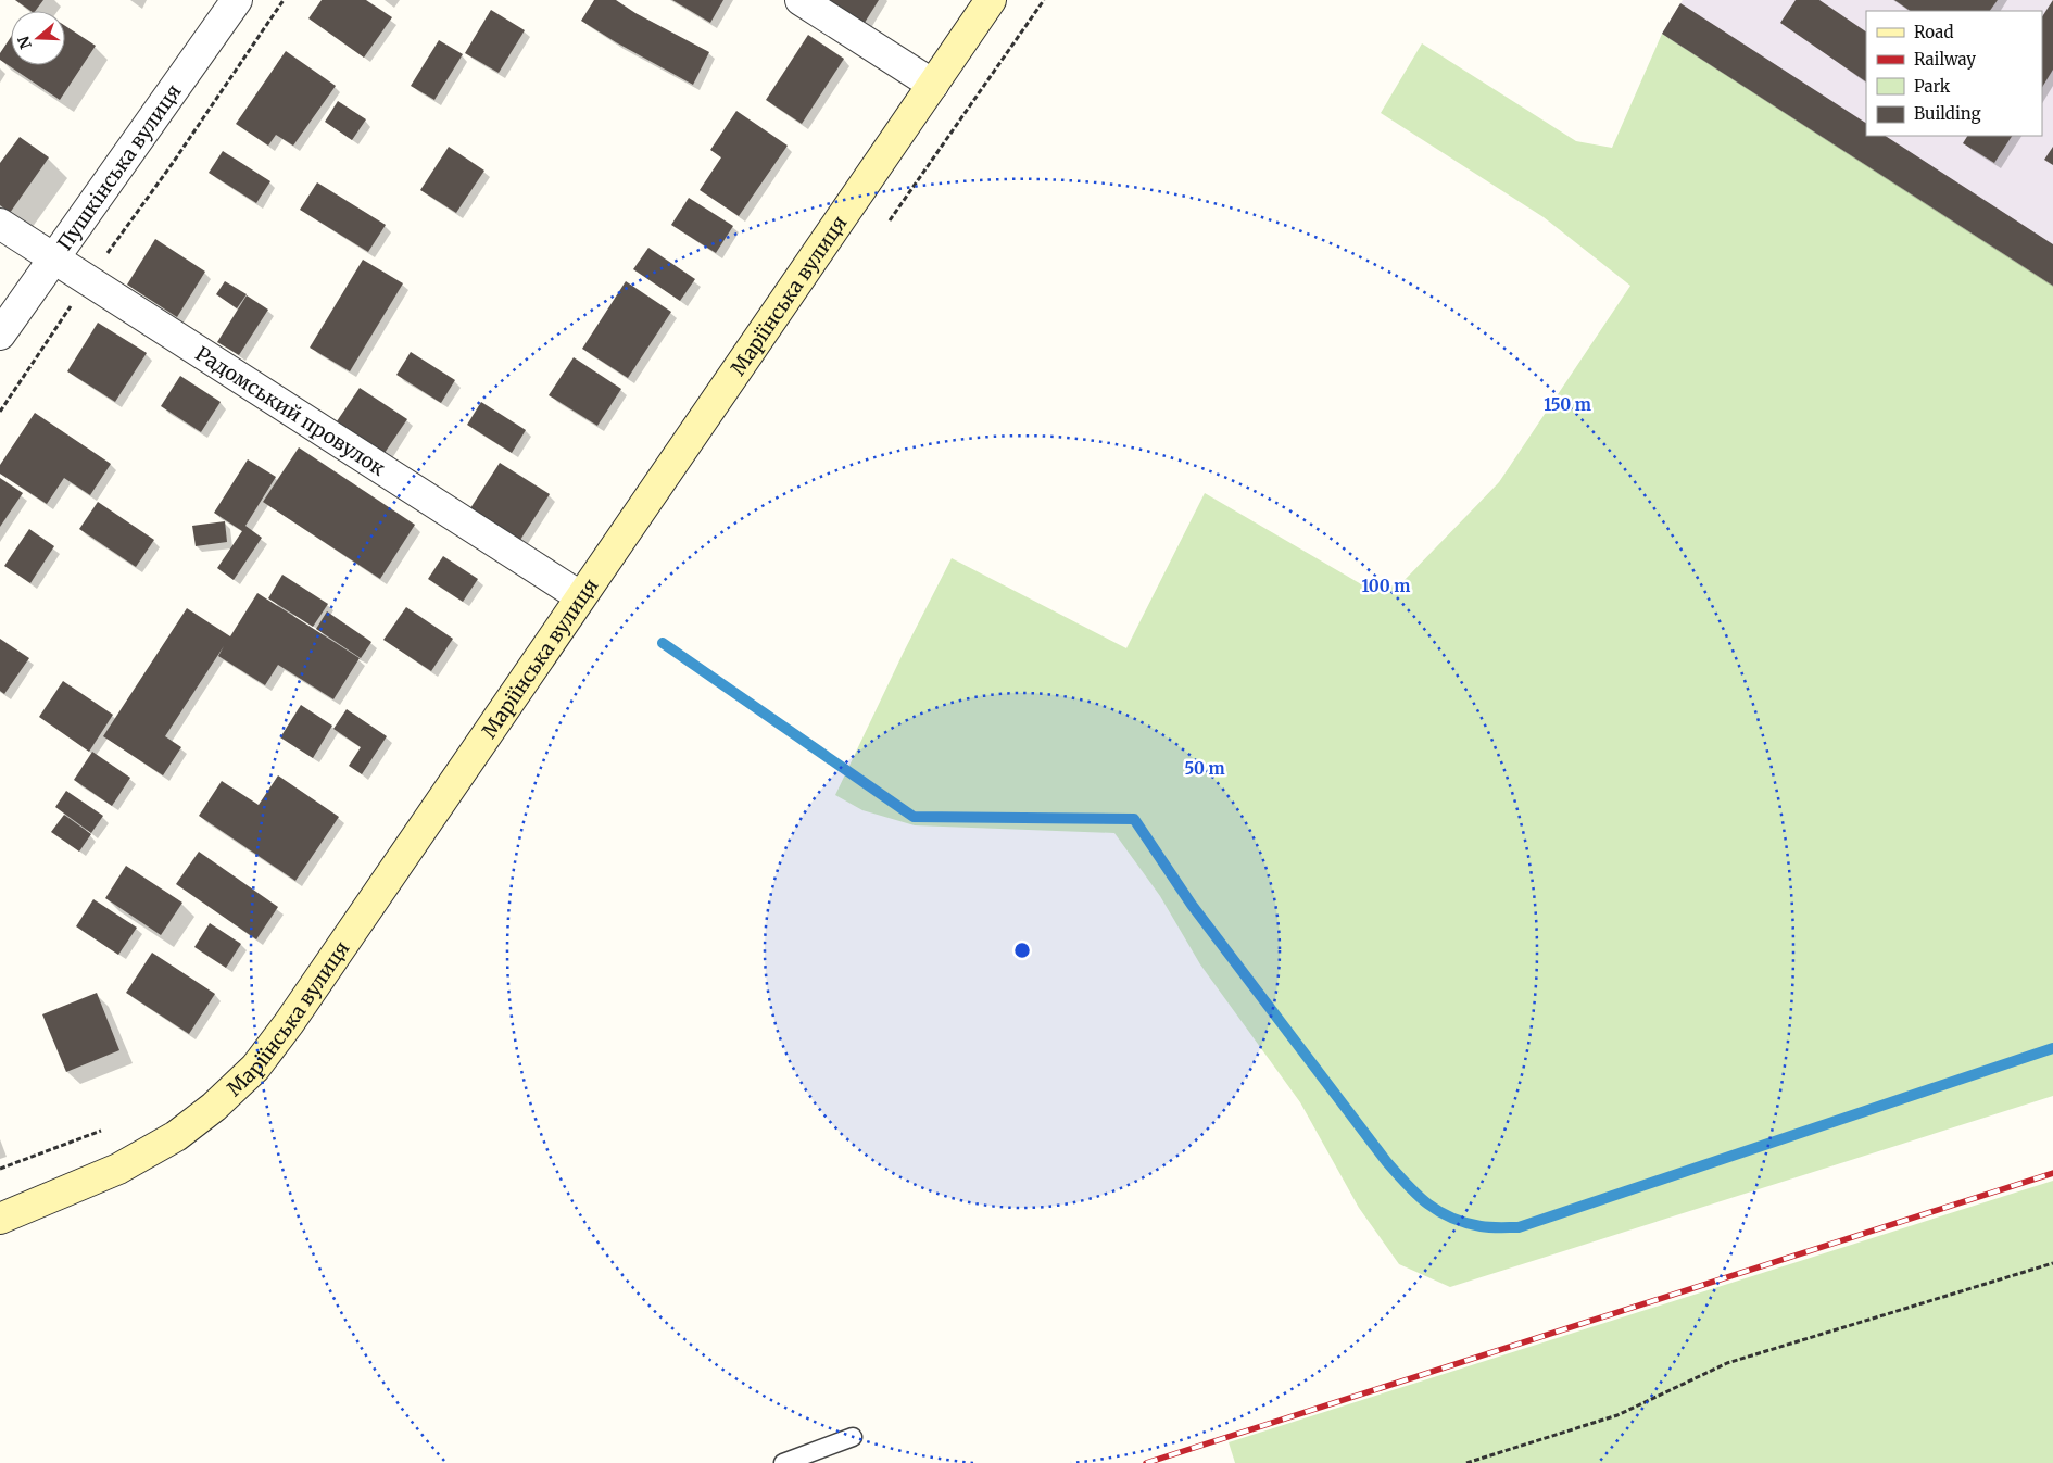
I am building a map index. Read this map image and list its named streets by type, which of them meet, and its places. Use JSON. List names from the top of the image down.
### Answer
{
  "streets": {
    "main road": ["Маріїнська вулиця"],
    "street": ["Пушкінська вулиця", "Радомський провулок"]
  },
  "crossings": [
    ["Пушкінська вулиця", "Радомський провулок"],
    ["Маріїнська вулиця", "Радомський провулок"]
  ],
  "legend": [
    "Road",
    "Railway",
    "Park",
    "Building"
  ],
  "north": "left",
  "rings": ["150 m", "100 m", "50 m"]
}
